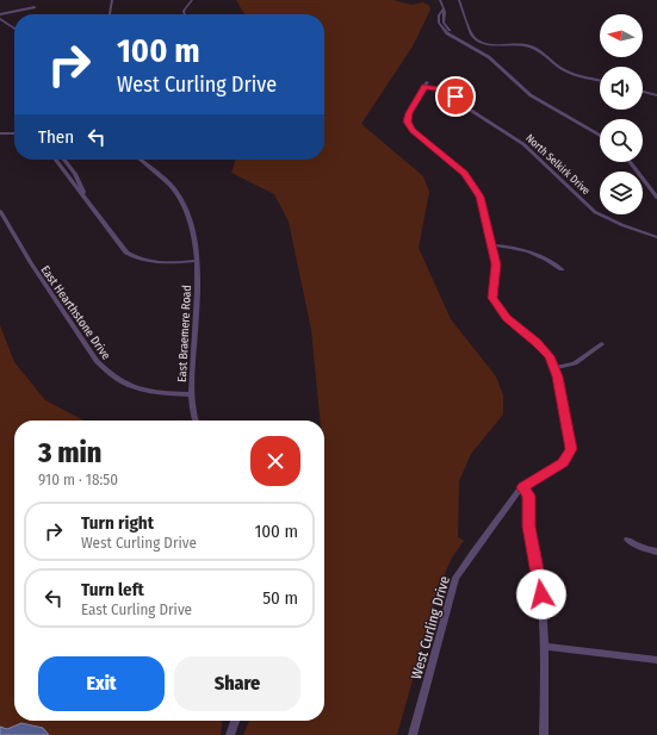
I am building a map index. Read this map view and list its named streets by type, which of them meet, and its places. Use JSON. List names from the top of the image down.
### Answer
{
  "streets": {
    "street": [
      "North Selkirk Drive",
      "East Hearthstone Drive",
      "East Braemere Road",
      "West Curling Drive"
    ]
  },
  "crossings": [
    ["East Hearthstone Drive", "East Braemere Road"]
  ],
  "north": "left",
  "page": {
    "turn": ["100 m", "West Curling Drive"],
    "then": "Then",
    "heading": ["3 min", "910 m · 18:50"],
    "list": [
      {
        "name": "Turn right",
        "note": "West Curling Drive",
        "value": "100 m"
      },
      {
        "name": "Turn left",
        "note": "East Curling Drive",
        "value": "50 m"
      }
    ],
    "buttons": ["Exit", "Share"]
  }
}
